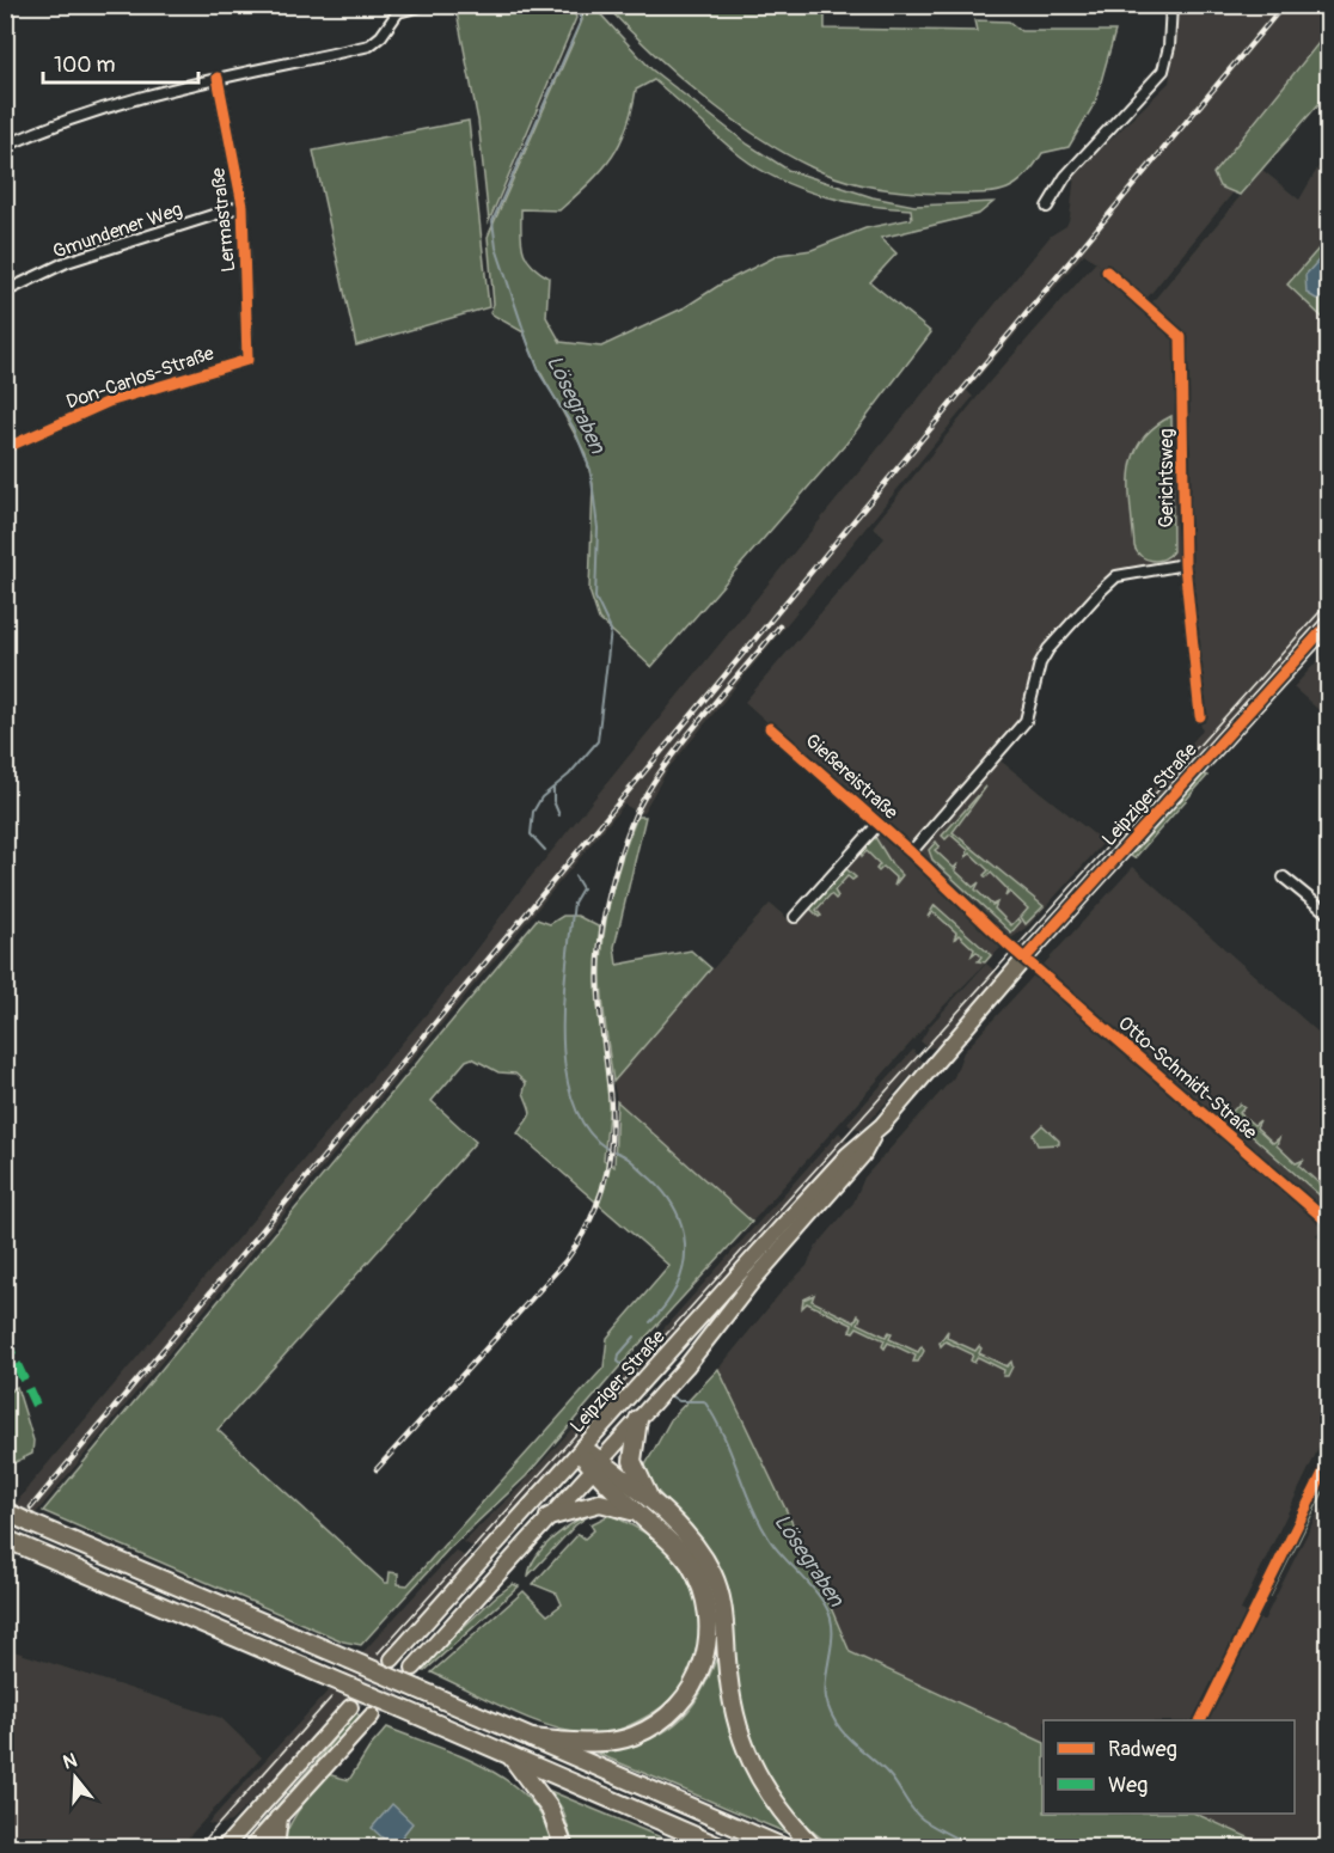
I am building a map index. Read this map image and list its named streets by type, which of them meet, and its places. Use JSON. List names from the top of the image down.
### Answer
{
  "streets": {
    "main road": ["Leipziger Straße"],
    "street": [
      "Lermastraße",
      "Gmundener Weg",
      "Don-Carlos-Straße",
      "Gerichtsweg",
      "Gießereistraße",
      "Otto-Schmidt-Straße"
    ]
  },
  "crossings": [
    ["Lermastraße", "Gmundener Weg"],
    ["Lermastraße", "Don-Carlos-Straße"],
    ["Gießereistraße", "Leipziger Straße"],
    ["Gießereistraße", "Otto-Schmidt-Straße"],
    ["Leipziger Straße", "Otto-Schmidt-Straße"]
  ],
  "water": ["Lösegraben"],
  "legend": ["Radweg", "Weg"],
  "scale_bar": "100 m",
  "north": "top"
}
